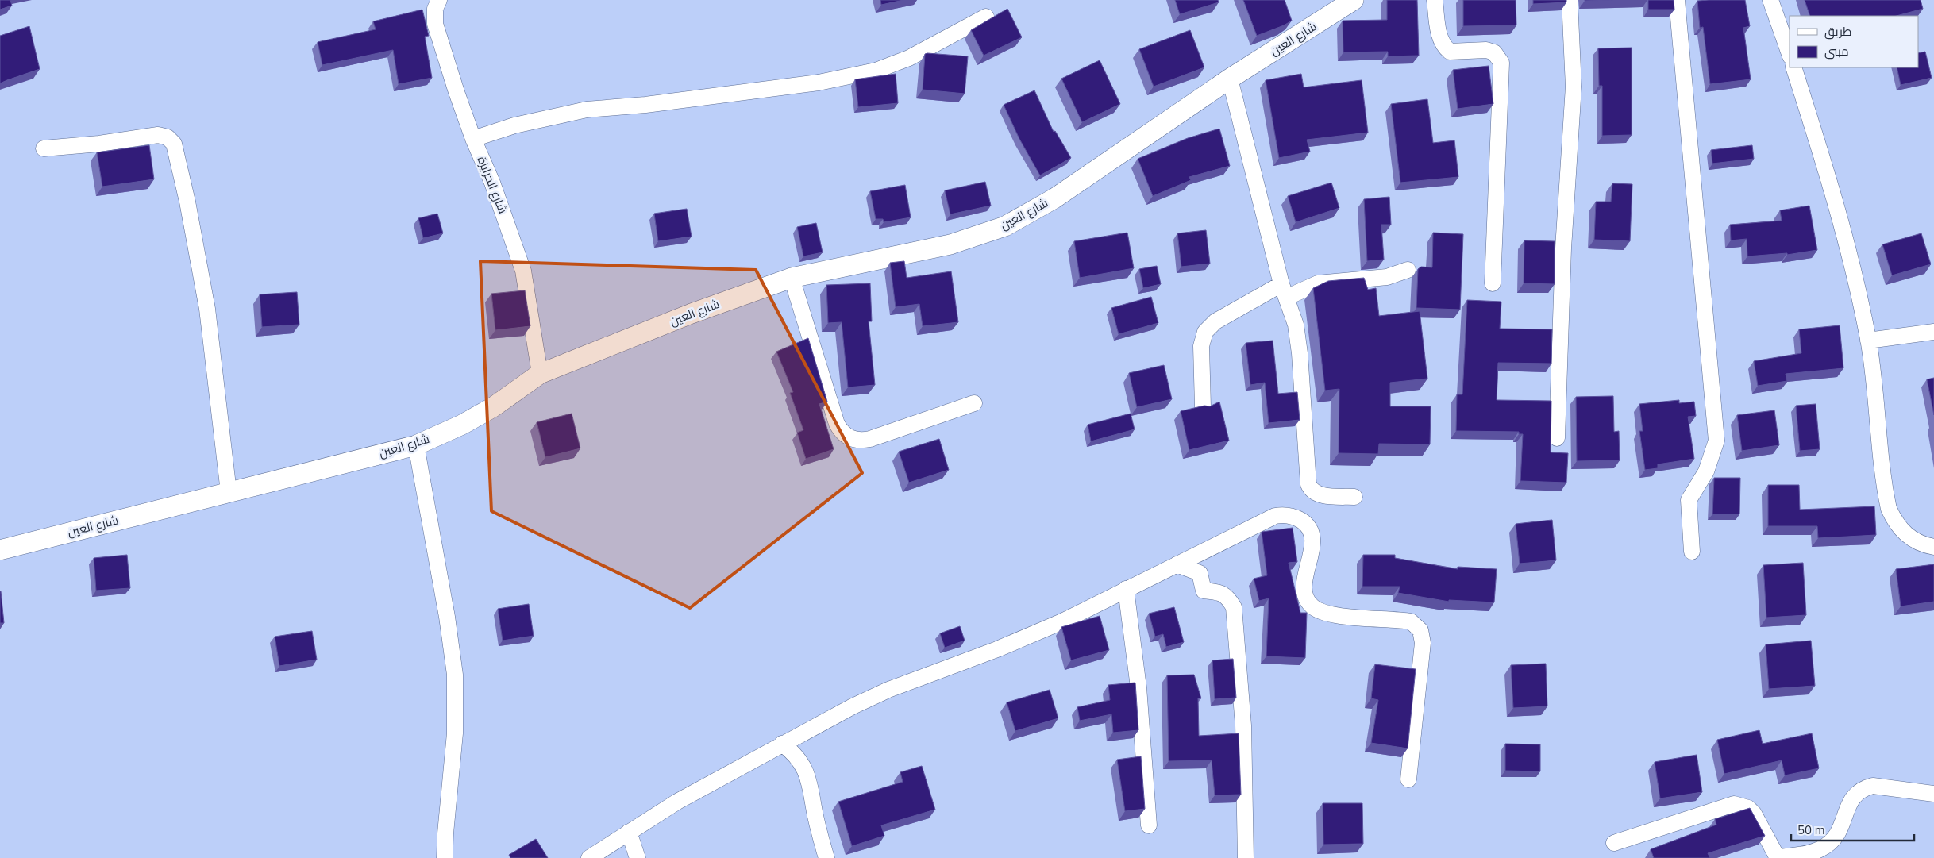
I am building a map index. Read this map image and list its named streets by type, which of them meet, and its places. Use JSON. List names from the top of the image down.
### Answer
{
  "streets": {
    "street": ["شارع العين", "شارع الحرايزة"]
  },
  "crossings": [
    ["شارع العين", "شارع الحرايزة"]
  ],
  "legend": ["طريق", "مبنى"],
  "scale_bar": "50 m"
}
